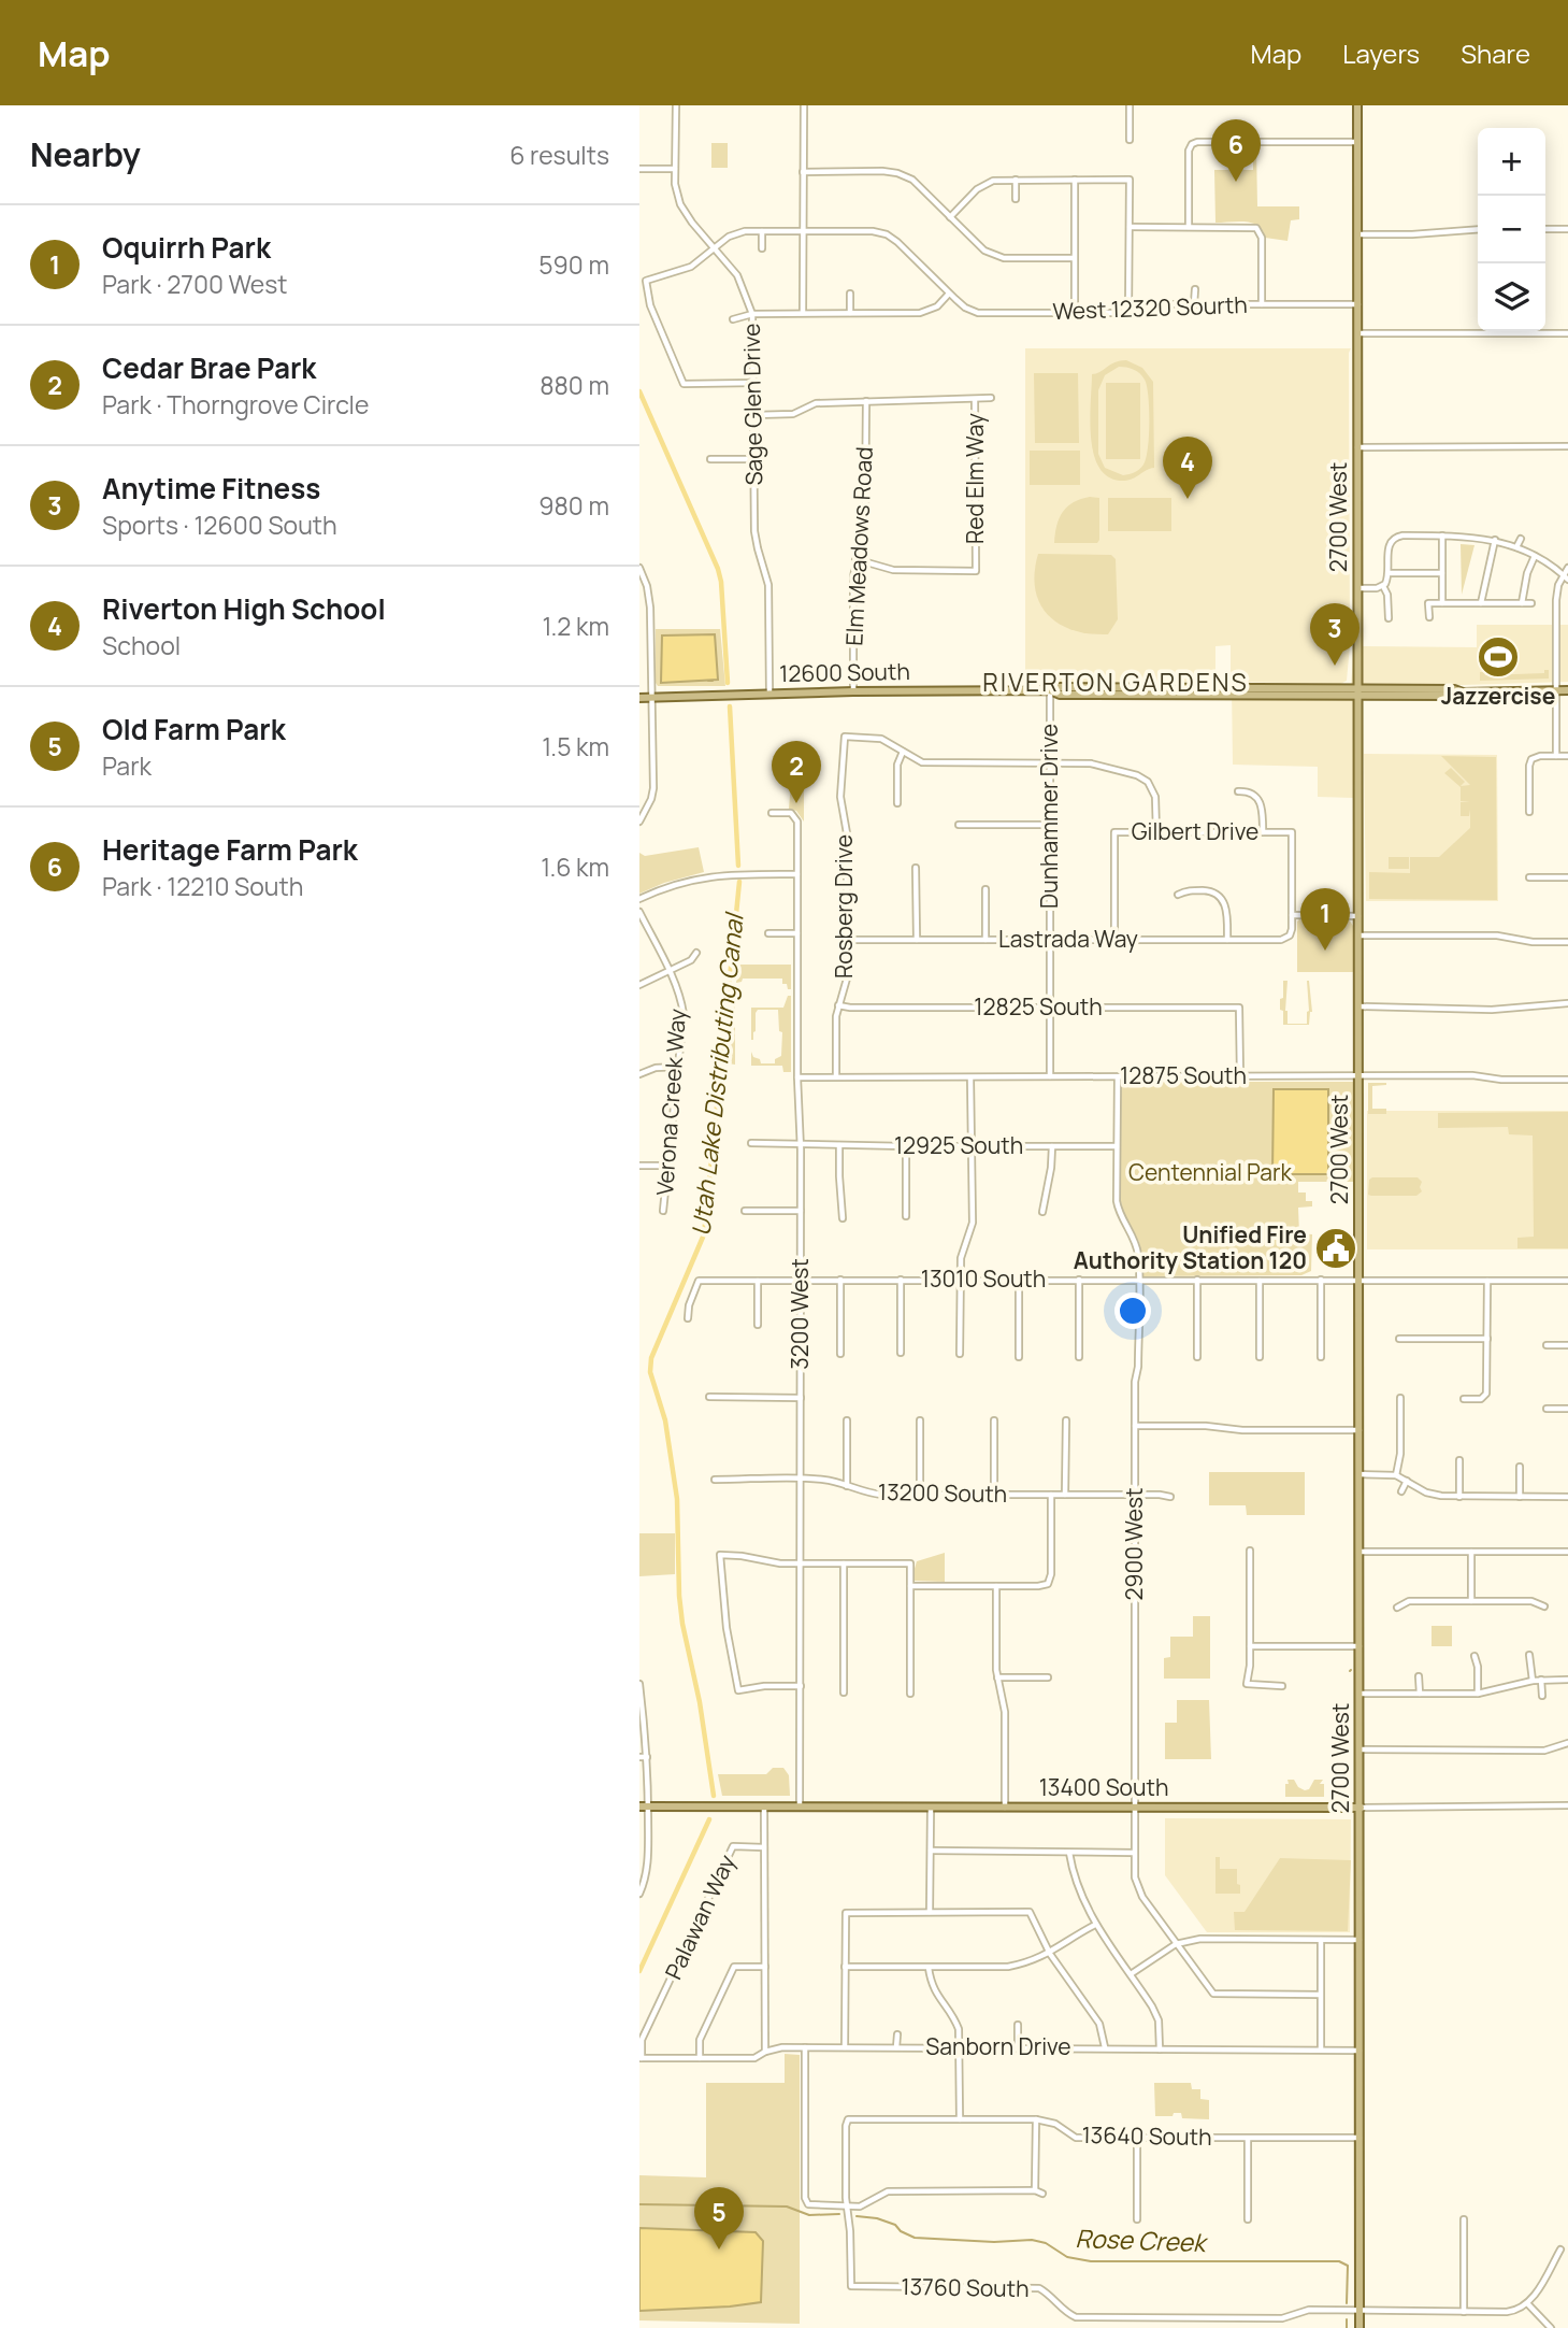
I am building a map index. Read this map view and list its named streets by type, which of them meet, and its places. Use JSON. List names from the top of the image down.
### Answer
{
  "streets": {
    "main road": ["2700 West", "12600 South", "13400 South"],
    "street": [
      "West 12320 Sourth",
      "Sage Glen Drive",
      "Red Elm Way",
      "Elm Meadows Road",
      "Dunhammer Drive",
      "Gilbert Drive",
      "Rosberg Drive",
      "Lastrada Way",
      "12825 South",
      "12875 South",
      "Verona Creek Way",
      "12925 South",
      "13010 South",
      "3200 West",
      "13200 South",
      "2900 West",
      "Palawan Way",
      "Sanborn Drive",
      "13640 South",
      "13760 South"
    ]
  },
  "crossings": [
    ["West 12320 Sourth", "Sage Glen Drive"],
    ["West 12320 Sourth", "2700 West"],
    ["Sage Glen Drive", "12600 South"],
    ["Red Elm Way", "Elm Meadows Road"],
    ["2700 West", "12600 South"],
    ["2700 West", "12875 South"],
    ["2700 West", "13010 South"],
    ["2700 West", "13400 South"],
    ["2700 West", "Sanborn Drive"],
    ["2700 West", "13640 South"],
    ["2700 West", "13760 South"],
    ["Elm Meadows Road", "12600 South"],
    ["12600 South", "Dunhammer Drive"],
    ["Dunhammer Drive", "Lastrada Way"],
    ["Dunhammer Drive", "12825 South"],
    ["Dunhammer Drive", "12875 South"],
    ["Gilbert Drive", "Lastrada Way"],
    ["Rosberg Drive", "Lastrada Way"],
    ["Rosberg Drive", "12825 South"],
    ["Rosberg Drive", "12875 South"],
    ["12825 South", "12875 South"],
    ["12875 South", "3200 West"],
    ["12875 South", "2900 West"],
    ["12925 South", "3200 West"],
    ["12925 South", "2900 West"],
    ["13010 South", "3200 West"],
    ["13010 South", "2900 West"],
    ["3200 West", "13200 South"],
    ["3200 West", "13400 South"],
    ["13200 South", "2900 West"],
    ["2900 West", "13400 South"],
    ["Palawan Way", "Sanborn Drive"],
    ["13640 South", "13760 South"]
  ],
  "districts": ["RIVERTON GARDENS"],
  "water": ["Utah Lake Distributing Canal", "Rose Creek"],
  "parks": ["Centennial Park"],
  "places": {
    "sports": ["Jazzercise"],
    "public building": ["Unified Fire Authority Station 120"]
  },
  "page": {
    "header": "Map",
    "nav": ["Map", "Layers", "Share"],
    "heading": ["Nearby", "6 results"],
    "pins": [
      "6",
      "4",
      "3",
      "2",
      "1",
      "5"
    ],
    "map_buttons": ["+", "−"],
    "list": [
      {
        "mark": "1",
        "name": "Oquirrh Park",
        "note": "Park · 2700 West",
        "value": "590 m"
      },
      {
        "mark": "2",
        "name": "Cedar Brae Park",
        "note": "Park · Thorngrove Circle",
        "value": "880 m"
      },
      {
        "mark": "3",
        "name": "Anytime Fitness",
        "note": "Sports · 12600 South",
        "value": "980 m"
      },
      {
        "mark": "4",
        "name": "Riverton High School",
        "note": "School",
        "value": "1.2 km"
      },
      {
        "mark": "5",
        "name": "Old Farm Park",
        "note": "Park",
        "value": "1.5 km"
      },
      {
        "mark": "6",
        "name": "Heritage Farm Park",
        "note": "Park · 12210 South",
        "value": "1.6 km"
      }
    ]
  }
}
